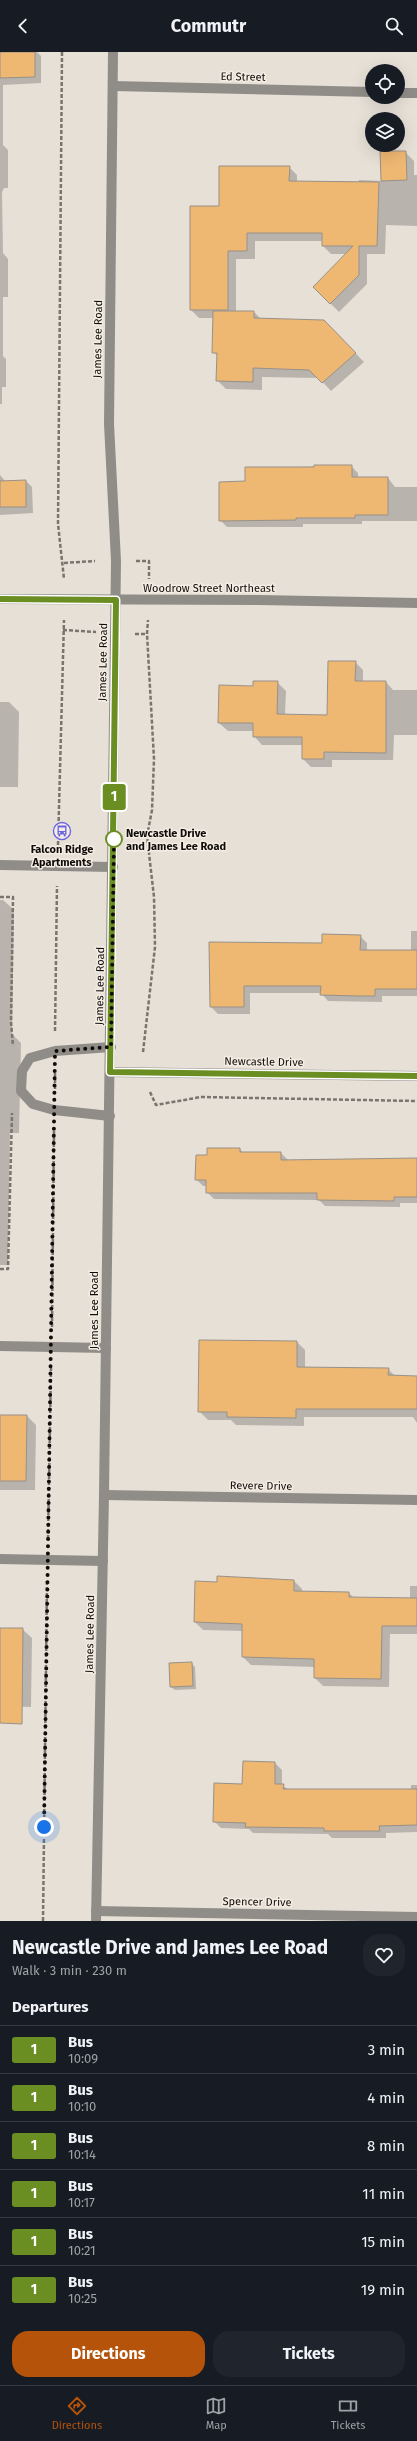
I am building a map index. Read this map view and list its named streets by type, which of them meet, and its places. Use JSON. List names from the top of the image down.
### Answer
{
  "streets": {
    "street": [
      "Ed Street",
      "James Lee Road",
      "Woodrow Street Northeast",
      "Newcastle Drive",
      "Revere Drive",
      "Spencer Drive"
    ]
  },
  "crossings": [
    ["Ed Street", "James Lee Road"],
    ["James Lee Road", "Woodrow Street Northeast"],
    ["James Lee Road", "Newcastle Drive"],
    ["James Lee Road", "Revere Drive"],
    ["James Lee Road", "Spencer Drive"]
  ],
  "places": {
    "bus stop": ["Falcon Ridge Apartments"],
    "other": ["Newcastle Drive and James Lee Road"]
  },
  "lines": ["bus line 1"],
  "page": {
    "header": "Commutr",
    "on_map": "1",
    "heading": [
      ["Newcastle Drive and James Lee Road", "Walk · 3 min · 230 m"],
      "Departures"
    ],
    "list": [
      {
        "mark": "1",
        "name": "Bus",
        "note": "10:09",
        "value": "3 min"
      },
      {
        "mark": "1",
        "name": "Bus",
        "note": "10:10",
        "value": "4 min"
      },
      {
        "mark": "1",
        "name": "Bus",
        "note": "10:14",
        "value": "8 min"
      },
      {
        "mark": "1",
        "name": "Bus",
        "note": "10:17",
        "value": "11 min"
      },
      {
        "mark": "1",
        "name": "Bus",
        "note": "10:21",
        "value": "15 min"
      },
      {
        "mark": "1",
        "name": "Bus",
        "note": "10:25",
        "value": "19 min"
      }
    ],
    "buttons": ["Directions", "Tickets"],
    "tabs": ["Directions", "Map", "Tickets"]
  }
}
